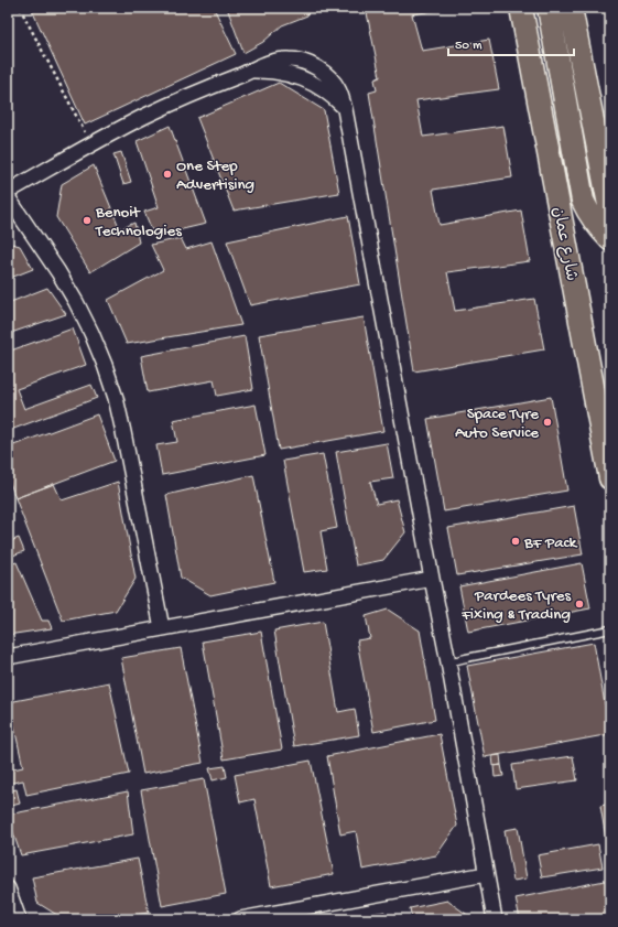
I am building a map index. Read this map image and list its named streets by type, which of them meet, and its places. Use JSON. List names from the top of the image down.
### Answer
{
  "streets": {
    "main road": ["شارع عمان"]
  },
  "places": [
    "One Step Advertising",
    "Benoit Technologies",
    "Space Tyre Auto Service",
    "BF Pack",
    "Pardees Tyres Fixing & Trading"
  ],
  "scale_bar": "50 m"
}
